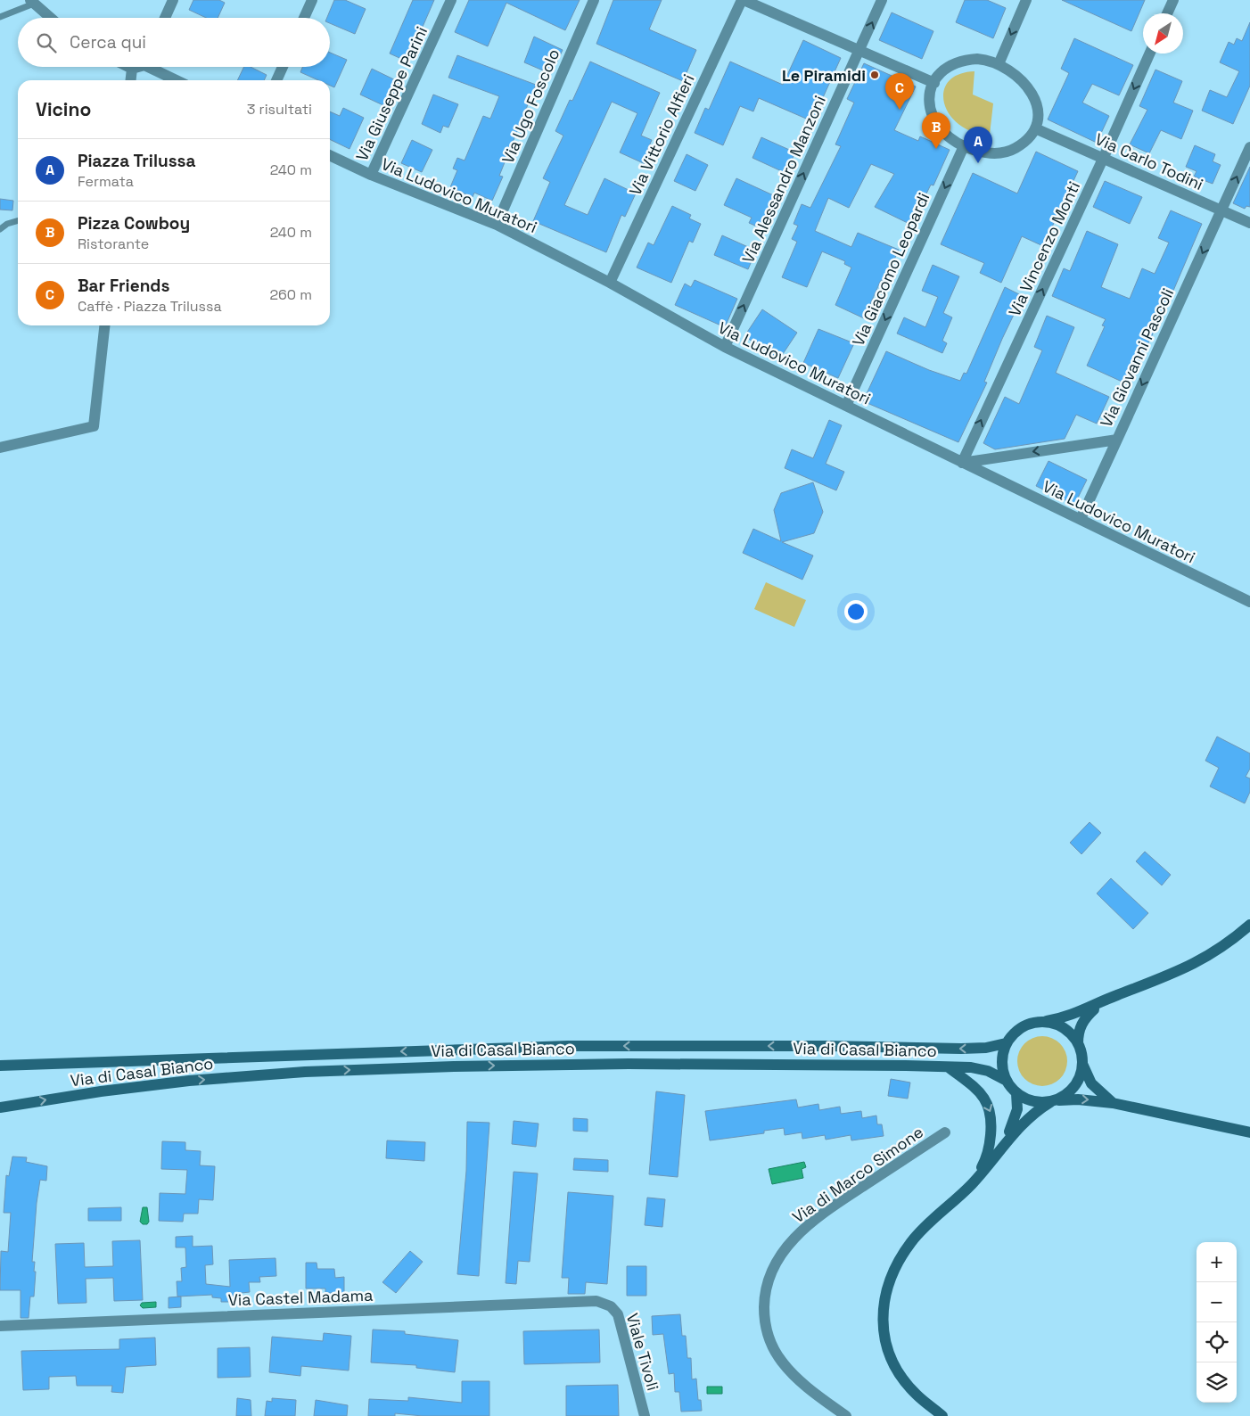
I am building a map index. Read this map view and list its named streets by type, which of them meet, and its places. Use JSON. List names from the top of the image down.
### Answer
{
  "streets": {
    "main road": ["Via di Casal Bianco"],
    "street": [
      "Via Giuseppe Parini",
      "Via Ugo Foscolo",
      "Via Vittorio Alfieri",
      "Via Carlo Todini",
      "Via Alessandro Manzoni",
      "Via Ludovico Muratori",
      "Via Vincenzo Monti",
      "Via Giacomo Leopardi",
      "Via Giovanni Pascoli",
      "Via di Marco Simone",
      "Via Castel Madama",
      "Viale Tivoli"
    ]
  },
  "crossings": [
    ["Via Giuseppe Parini", "Via Ludovico Muratori"],
    ["Via Ugo Foscolo", "Via Ludovico Muratori"],
    ["Via Vittorio Alfieri", "Via Ludovico Muratori"],
    ["Via Carlo Todini", "Via Vincenzo Monti"],
    ["Via Carlo Todini", "Via Giacomo Leopardi"],
    ["Via Carlo Todini", "Via Giovanni Pascoli"],
    ["Via Alessandro Manzoni", "Via Ludovico Muratori"],
    ["Via Ludovico Muratori", "Via Vincenzo Monti"],
    ["Via Ludovico Muratori", "Via Giacomo Leopardi"],
    ["Via Ludovico Muratori", "Via Giovanni Pascoli"],
    ["Via Vincenzo Monti", "Via Giovanni Pascoli"],
    ["Via Castel Madama", "Viale Tivoli"]
  ],
  "one_way": ["Via Alessandro Manzoni", "Via Giacomo Leopardi"],
  "places": ["Le Piramidi"],
  "north": "bottom left",
  "page": {
    "search": "Cerca qui",
    "pins": ["C", "B", "A"],
    "heading": ["Vicino", "3 risultati"],
    "list": [
      {
        "mark": "A",
        "name": "Piazza Trilussa",
        "note": "Fermata",
        "value": "240 m"
      },
      {
        "mark": "B",
        "name": "Pizza Cowboy",
        "note": "Ristorante",
        "value": "240 m"
      },
      {
        "mark": "C",
        "name": "Bar Friends",
        "note": "Caffè · Piazza Trilussa",
        "value": "260 m"
      }
    ],
    "map_buttons": ["+", "−"]
  }
}
